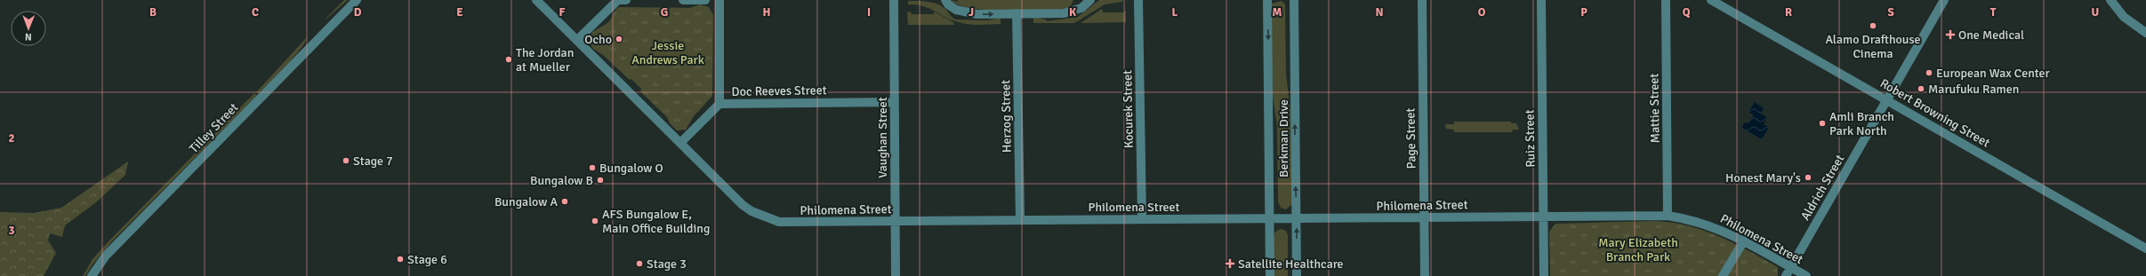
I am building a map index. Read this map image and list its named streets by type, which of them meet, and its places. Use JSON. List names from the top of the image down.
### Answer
{
  "streets": {
    "street": [
      "Doc Reeves Street",
      "Mattie Street",
      "Kocurek Street",
      "Robert Browning Street",
      "Herzog Street",
      "Tilley Street",
      "Vaughan Street",
      "Berkman Drive",
      "Page Street",
      "Ruiz Street",
      "Aldrich Street",
      "Philomena Street"
    ]
  },
  "crossings": [
    ["Doc Reeves Street", "Vaughan Street"],
    ["Doc Reeves Street", "Philomena Street"],
    ["Mattie Street", "Philomena Street"],
    ["Kocurek Street", "Philomena Street"],
    ["Robert Browning Street", "Aldrich Street"],
    ["Herzog Street", "Philomena Street"],
    ["Vaughan Street", "Philomena Street"],
    ["Berkman Drive", "Philomena Street"],
    ["Page Street", "Philomena Street"],
    ["Ruiz Street", "Philomena Street"],
    ["Aldrich Street", "Philomena Street"]
  ],
  "parks": ["Jessie Andrews Park", "Mary Elizabeth Branch Park"],
  "places": {
    "other": [
      "Alamo Drafthouse Cinema",
      "Ocho",
      "The Jordan at Mueller",
      "European Wax Center",
      "Marufuku Ramen",
      "Amli Branch Park North",
      "Stage 7",
      "Bungalow O",
      "Honest Mary's",
      "Bungalow B",
      "Bungalow A",
      "AFS Bungalow E, Main Office Building",
      "Stage 6",
      "Stage 3"
    ],
    "health": ["One Medical", "Satellite Healthcare"]
  },
  "north": "bottom",
  "grid": {
    "columns": [
      "B",
      "C",
      "D",
      "E",
      "F",
      "G",
      "H",
      "I",
      "J",
      "K",
      "L",
      "M",
      "N",
      "O",
      "P",
      "Q",
      "R",
      "S",
      "T",
      "U"
    ],
    "rows": ["2", "3"]
  }
}
